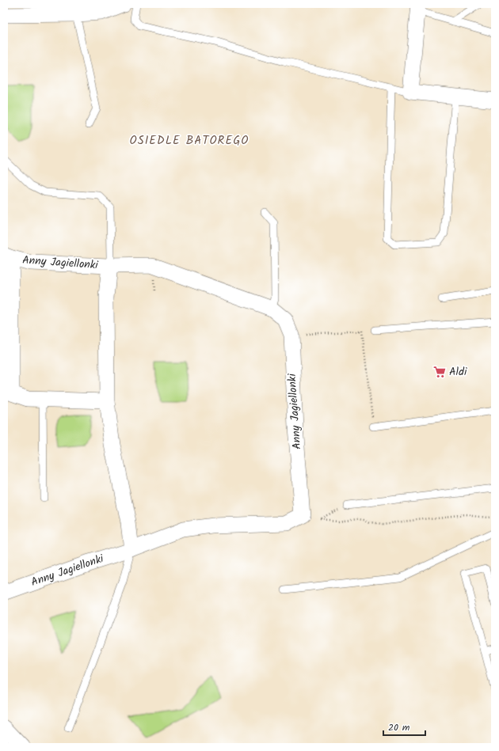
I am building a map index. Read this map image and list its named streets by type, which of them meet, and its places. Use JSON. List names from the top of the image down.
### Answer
{
  "streets": {
    "street": ["Anny Jagiellonki"]
  },
  "districts": ["OSIEDLE BATOREGO"],
  "places": {
    "supermarket": ["Aldi"]
  },
  "scale_bar": "20 m"
}
